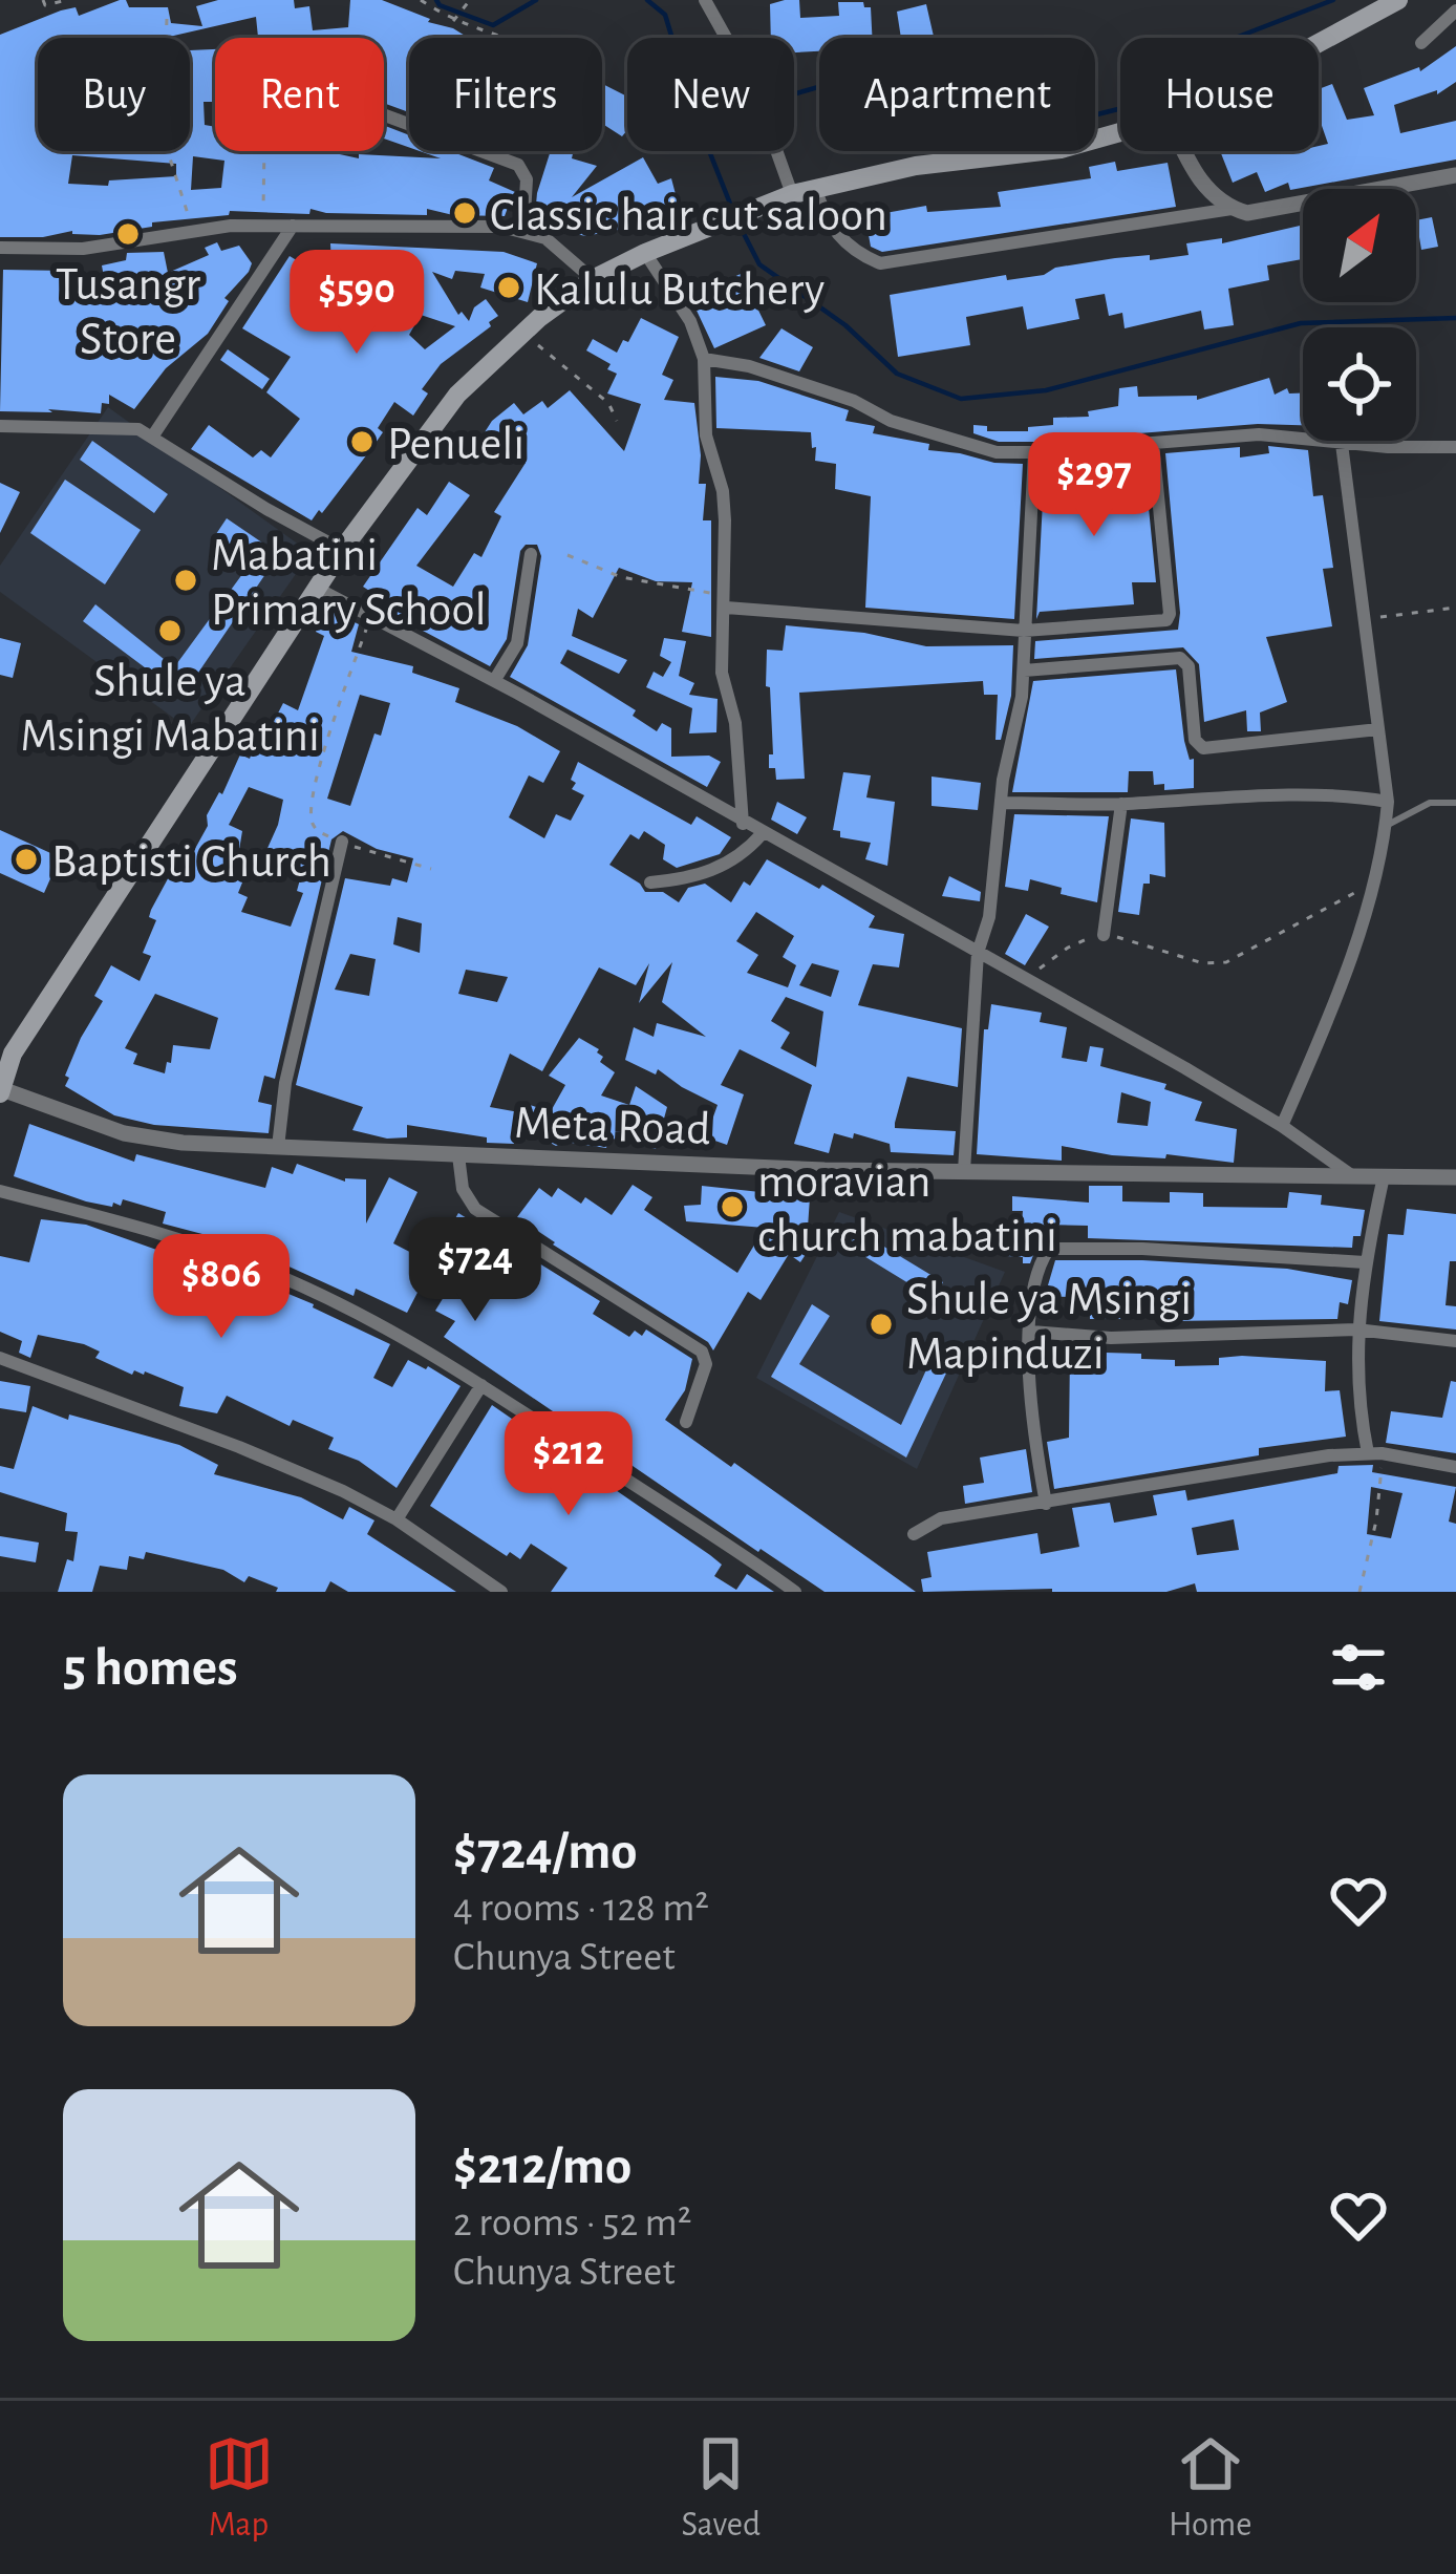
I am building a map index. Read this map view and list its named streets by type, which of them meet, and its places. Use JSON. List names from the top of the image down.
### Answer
{
  "streets": {
    "street": ["Meta Road"]
  },
  "places": [
    "Classic hair cut saloon",
    "Tusangr Store",
    "Kalulu Butchery",
    "Penueli",
    "Mabatini Primary School",
    "Shule ya Msingi Mabatini",
    "Baptisti Church",
    "moravian church mabatini",
    "Shule ya Msingi Mapinduzi"
  ],
  "north": "top right",
  "page": {
    "chip": [
      "Buy",
      "Rent",
      "Filters",
      "New",
      "Apartment",
      "House"
    ],
    "price": [
      "$590",
      "$297",
      "$724",
      "$806",
      "$212"
    ],
    "heading": "5 homes",
    "list": [
      {
        "name": "$724/mo",
        "note": "4 rooms · 128 m² · Chunya Street"
      },
      {
        "name": "$212/mo",
        "note": "2 rooms · 52 m² · Chunya Street"
      }
    ],
    "tabs": ["Map", "Saved", "Home"]
  }
}
